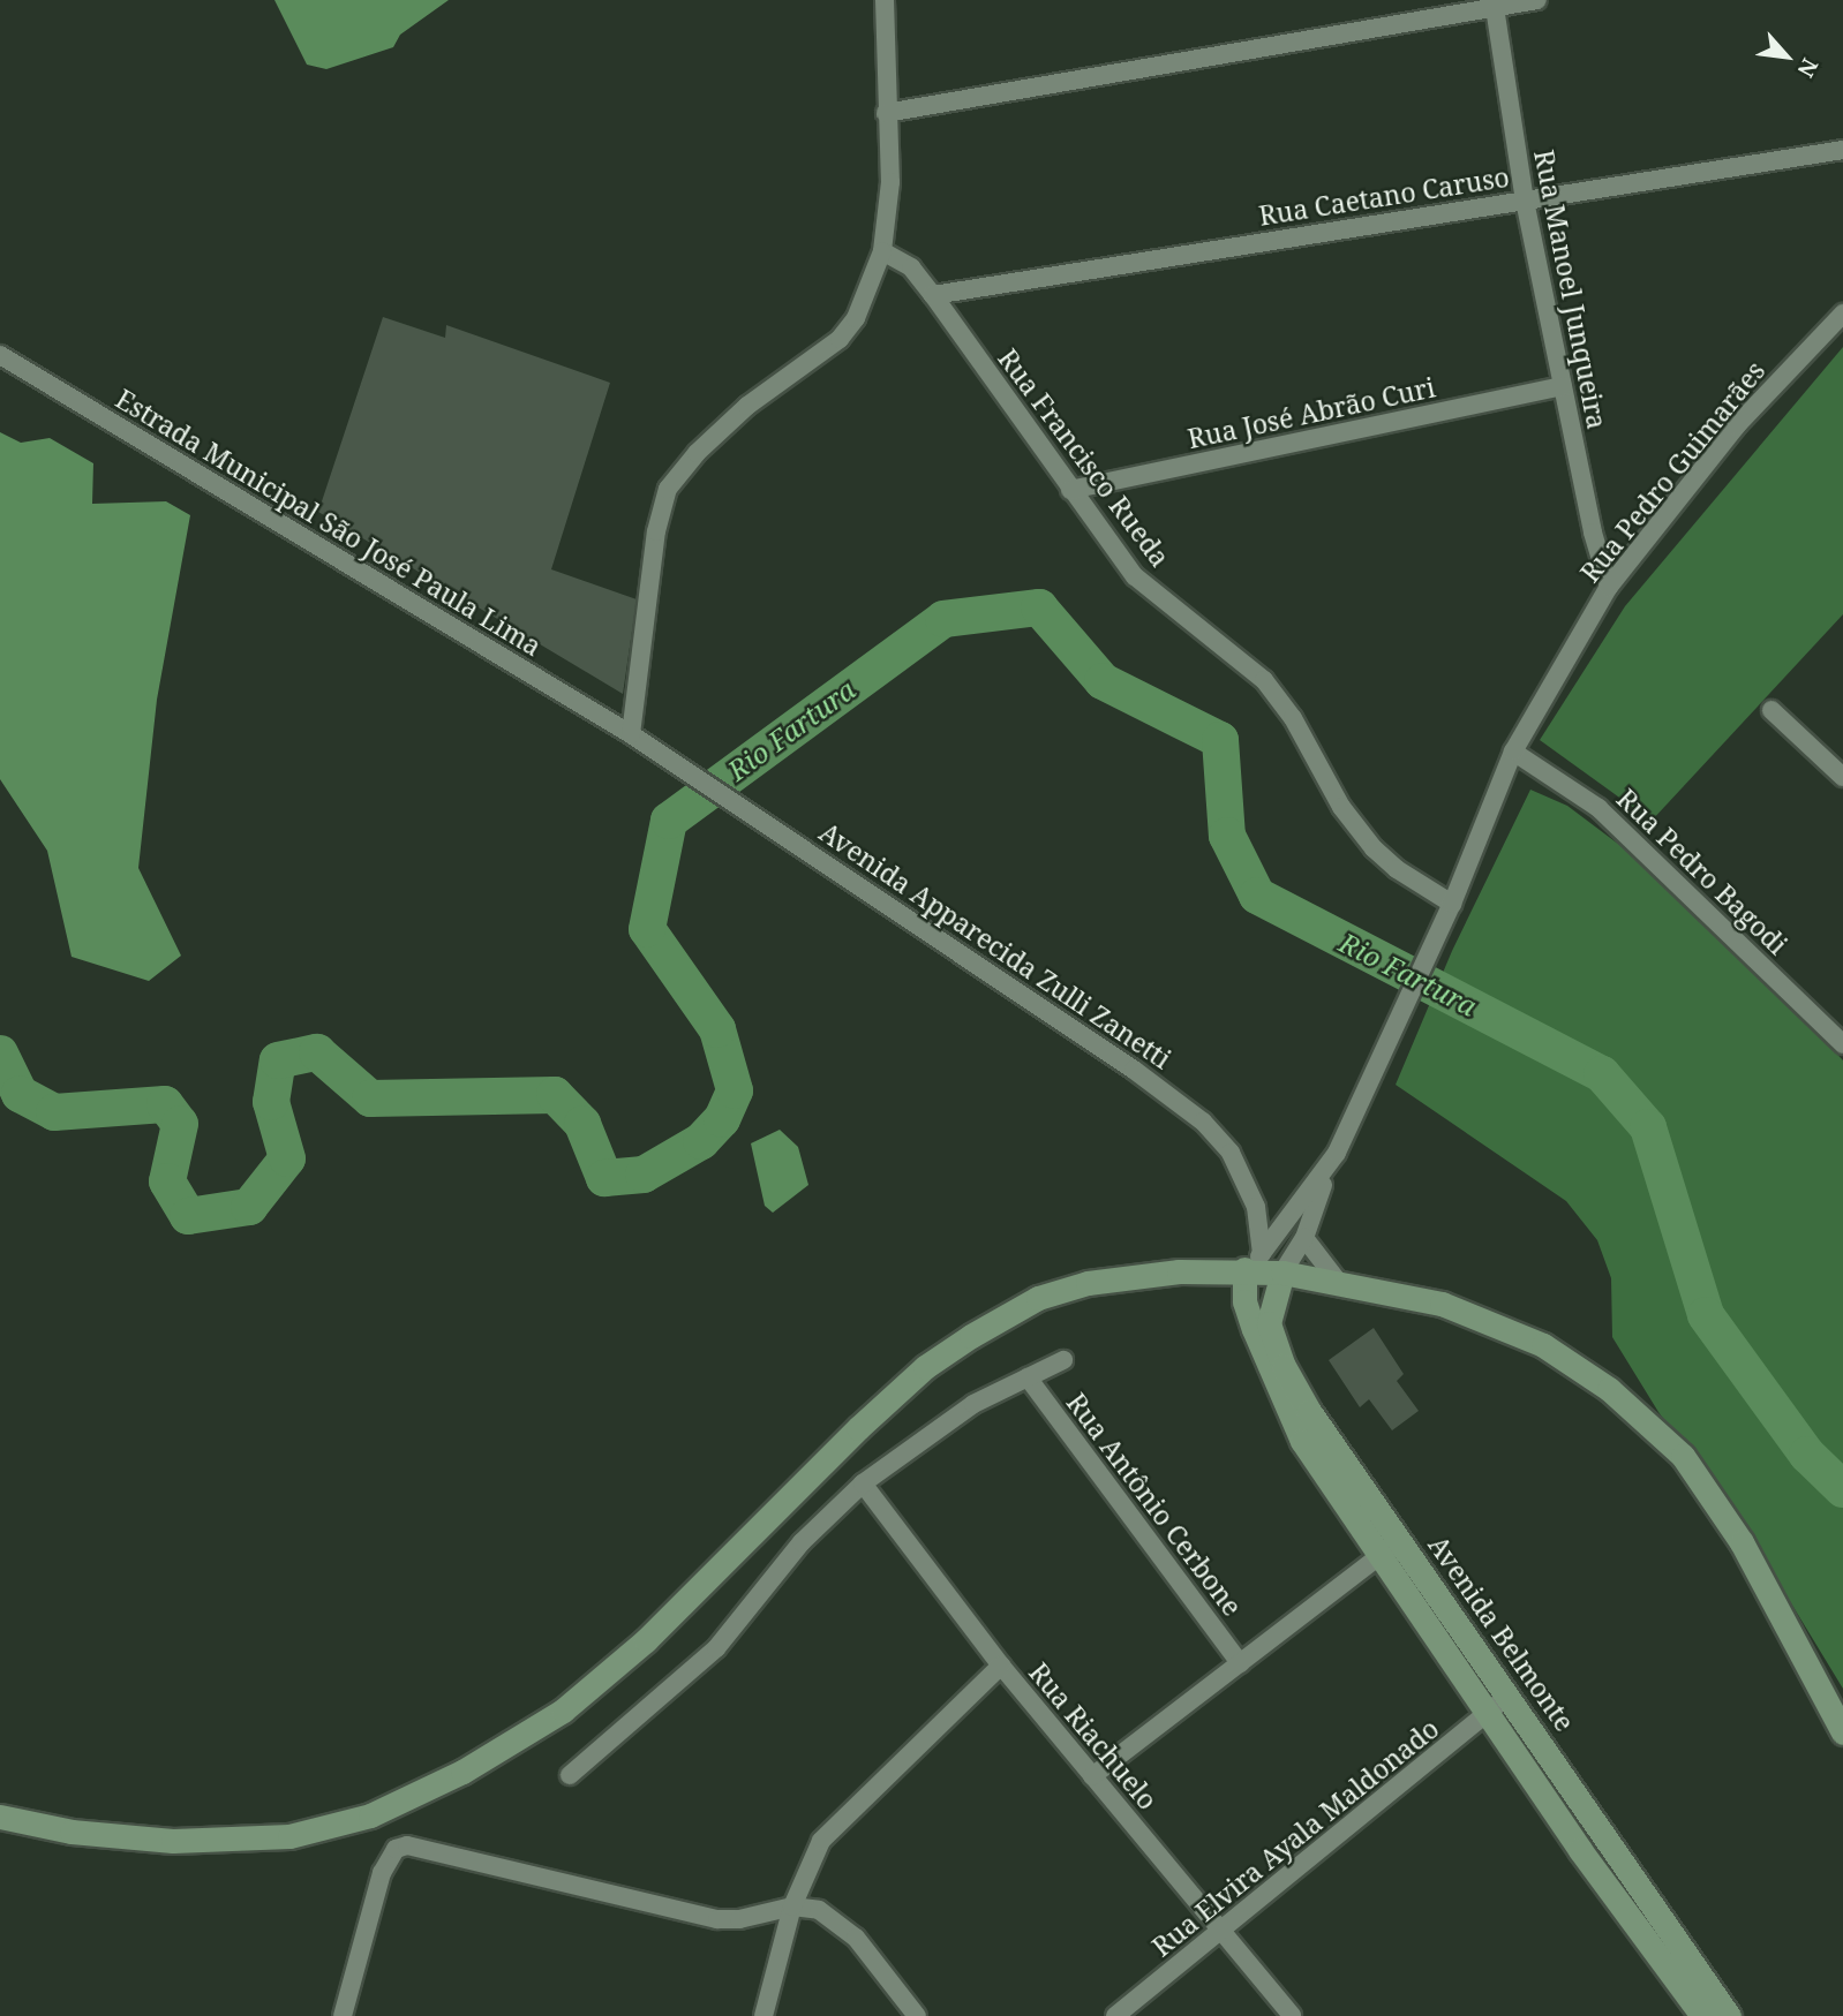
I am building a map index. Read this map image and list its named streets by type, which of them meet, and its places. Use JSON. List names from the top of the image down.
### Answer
{
  "streets": {
    "main road": ["Avenida Belmonte"],
    "street": [
      "Rua Caetano Caruso",
      "Rua Manoel Junqueira",
      "Rua José Abrão Curi",
      "Rua Francisco Rueda",
      "Rua Pedro Guimarães",
      "Estrada Municipal São José Paula Lima",
      "Rua Pedro Bagodi",
      "Avenida Apparecida Zulli Zanetti",
      "Rua Antônio Cerbone",
      "Rua Riachuelo",
      "Rua Elvira Ayala Maldonado"
    ]
  },
  "crossings": [
    ["Rua Caetano Caruso", "Rua Manoel Junqueira"],
    ["Rua Caetano Caruso", "Rua Francisco Rueda"],
    ["Rua Manoel Junqueira", "Rua José Abrão Curi"],
    ["Rua Manoel Junqueira", "Rua Pedro Guimarães"],
    ["Rua José Abrão Curi", "Rua Francisco Rueda"],
    ["Rua Francisco Rueda", "Rua Pedro Guimarães"],
    ["Rua Pedro Guimarães", "Rua Pedro Bagodi"],
    ["Rua Pedro Guimarães", "Avenida Apparecida Zulli Zanetti"],
    ["Estrada Municipal São José Paula Lima", "Avenida Apparecida Zulli Zanetti"],
    ["Avenida Belmonte", "Rua Elvira Ayala Maldonado"],
    ["Rua Riachuelo", "Rua Elvira Ayala Maldonado"]
  ],
  "water": ["Rio Fartura"],
  "north": "bottom right"
}
